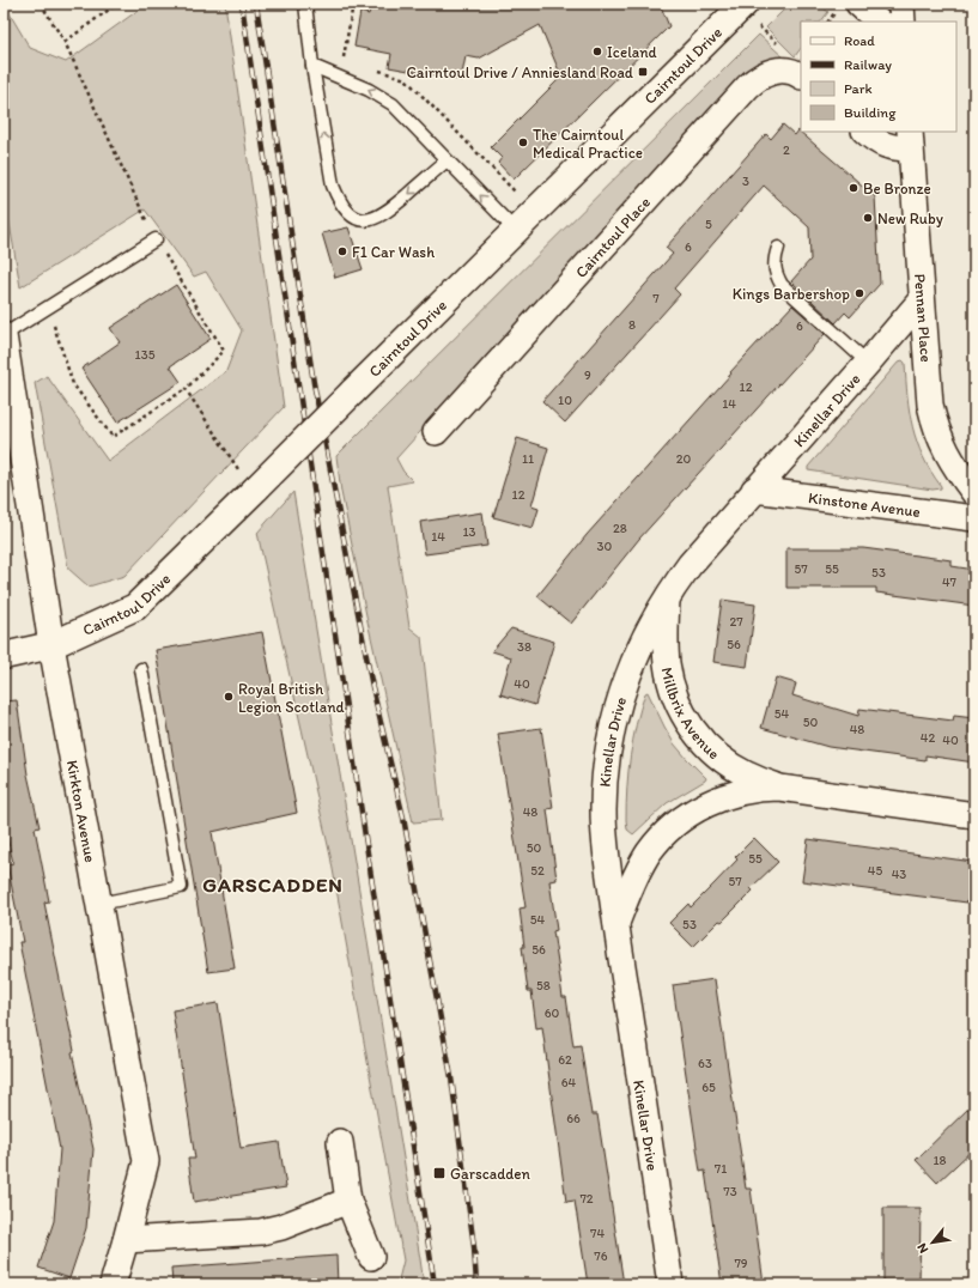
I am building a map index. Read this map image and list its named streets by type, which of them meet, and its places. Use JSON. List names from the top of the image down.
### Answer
{
  "streets": {
    "street": [
      "Cairntoul Drive",
      "Cairntoul Place",
      "Pennan Place",
      "Kinellar Drive",
      "Kinstone Avenue",
      "Millbrix Avenue",
      "Kirkton Avenue"
    ]
  },
  "crossings": [
    ["Cairntoul Drive", "Kirkton Avenue"],
    ["Pennan Place", "Kinellar Drive"],
    ["Kinellar Drive", "Kinstone Avenue"],
    ["Kinellar Drive", "Millbrix Avenue"]
  ],
  "districts": ["GARSCADDEN"],
  "places": {
    "other": [
      "Iceland",
      "The Cairntoul Medical Practice",
      "Be Bronze",
      "New Ruby",
      "F1 Car Wash",
      "Kings Barbershop",
      "Royal British Legion Scotland"
    ],
    "transit": ["Cairntoul Drive / Anniesland Road", "Garscadden"]
  },
  "house_numbers": [
    "2",
    "3",
    "5",
    "6",
    "7",
    "8",
    "6",
    "135",
    "9",
    "12",
    "10",
    "14",
    "11",
    "20",
    "12",
    "28",
    "13",
    "14",
    "30",
    "57",
    "55",
    "53",
    "47",
    "27",
    "56",
    "38",
    "40",
    "54",
    "50",
    "48",
    "42",
    "40",
    "48",
    "50",
    "55",
    "52",
    "45",
    "43",
    "57",
    "54",
    "53",
    "56",
    "58",
    "60",
    "62",
    "63",
    "64",
    "65",
    "66",
    "18",
    "71",
    "73",
    "72",
    "74",
    "76",
    "79"
  ],
  "legend": [
    "Road",
    "Railway",
    "Park",
    "Building"
  ],
  "north": "bottom left"
}
